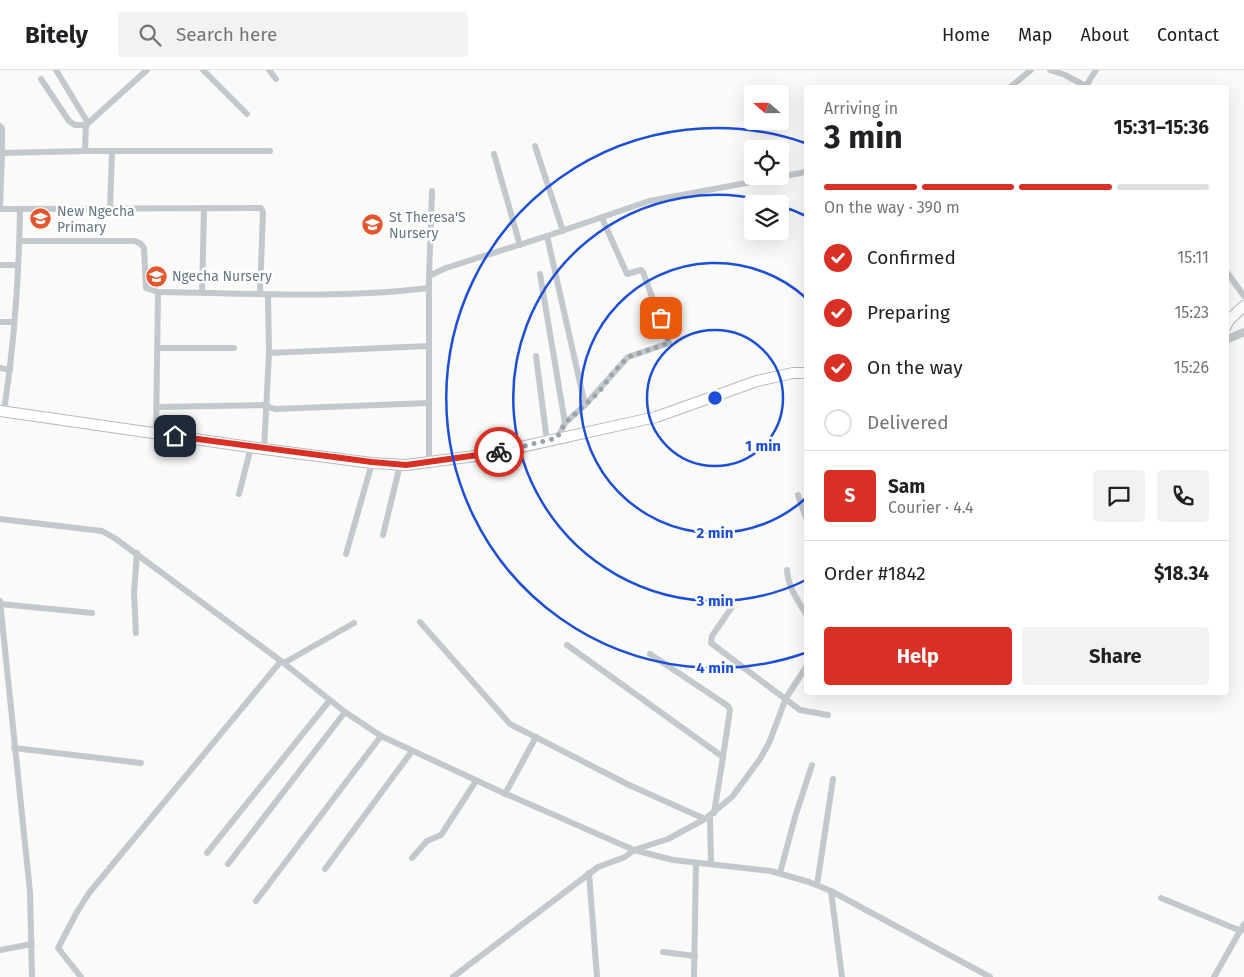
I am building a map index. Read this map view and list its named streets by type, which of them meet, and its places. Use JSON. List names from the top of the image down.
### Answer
{
  "places": {
    "school or university": ["New Ngecha Primary", "St Theresa'S Nursery", "Ngecha Nursery"]
  },
  "north": "left",
  "page": {
    "header": "Bitely",
    "search": "Search here",
    "nav": [
      "Home",
      "Map",
      "About",
      "Contact"
    ],
    "heading": ["3 min", "Arriving in", "15:31–15:36"],
    "panel": [
      "Sam",
      "Courier · 4.4",
      "Order #1842",
      "$18.34"
    ],
    "bar": "On the way · 390 m",
    "list": [
      ["Confirmed", "15:11"],
      ["Preparing", "15:23"],
      ["On the way", "15:26"],
      "Delivered"
    ],
    "round": "S",
    "buttons": ["Help", "Share"]
  },
  "rings": [
    "1 min",
    "2 min",
    "3 min",
    "4 min"
  ]
}
